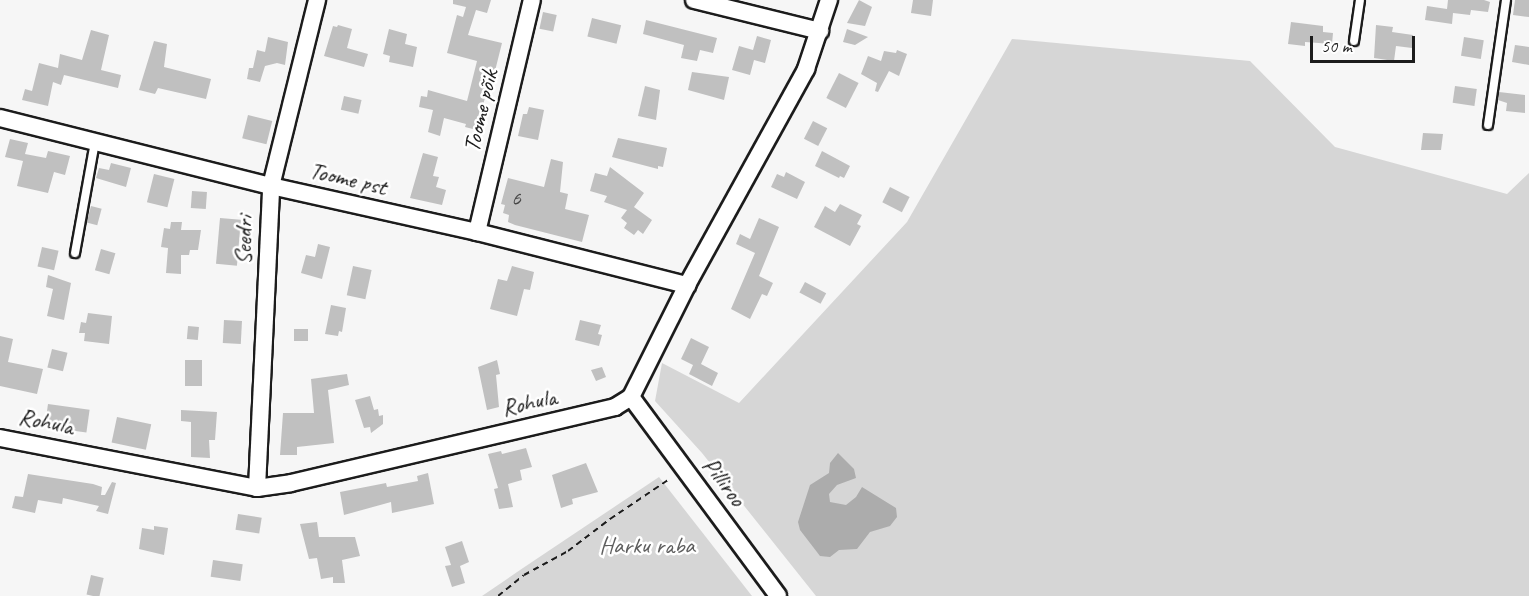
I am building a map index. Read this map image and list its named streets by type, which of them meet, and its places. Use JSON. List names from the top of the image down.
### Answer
{
  "streets": {
    "street": [
      "Toome põik",
      "Toome pst",
      "Seedri",
      "Rohula",
      "Pilliroo"
    ]
  },
  "crossings": [
    ["Toome põik", "Toome pst"],
    ["Toome pst", "Seedri"],
    ["Seedri", "Rohula"],
    ["Rohula", "Pilliroo"]
  ],
  "parks": ["Harku raba"],
  "house_numbers": ["6"],
  "scale_bar": "50 m"
}
